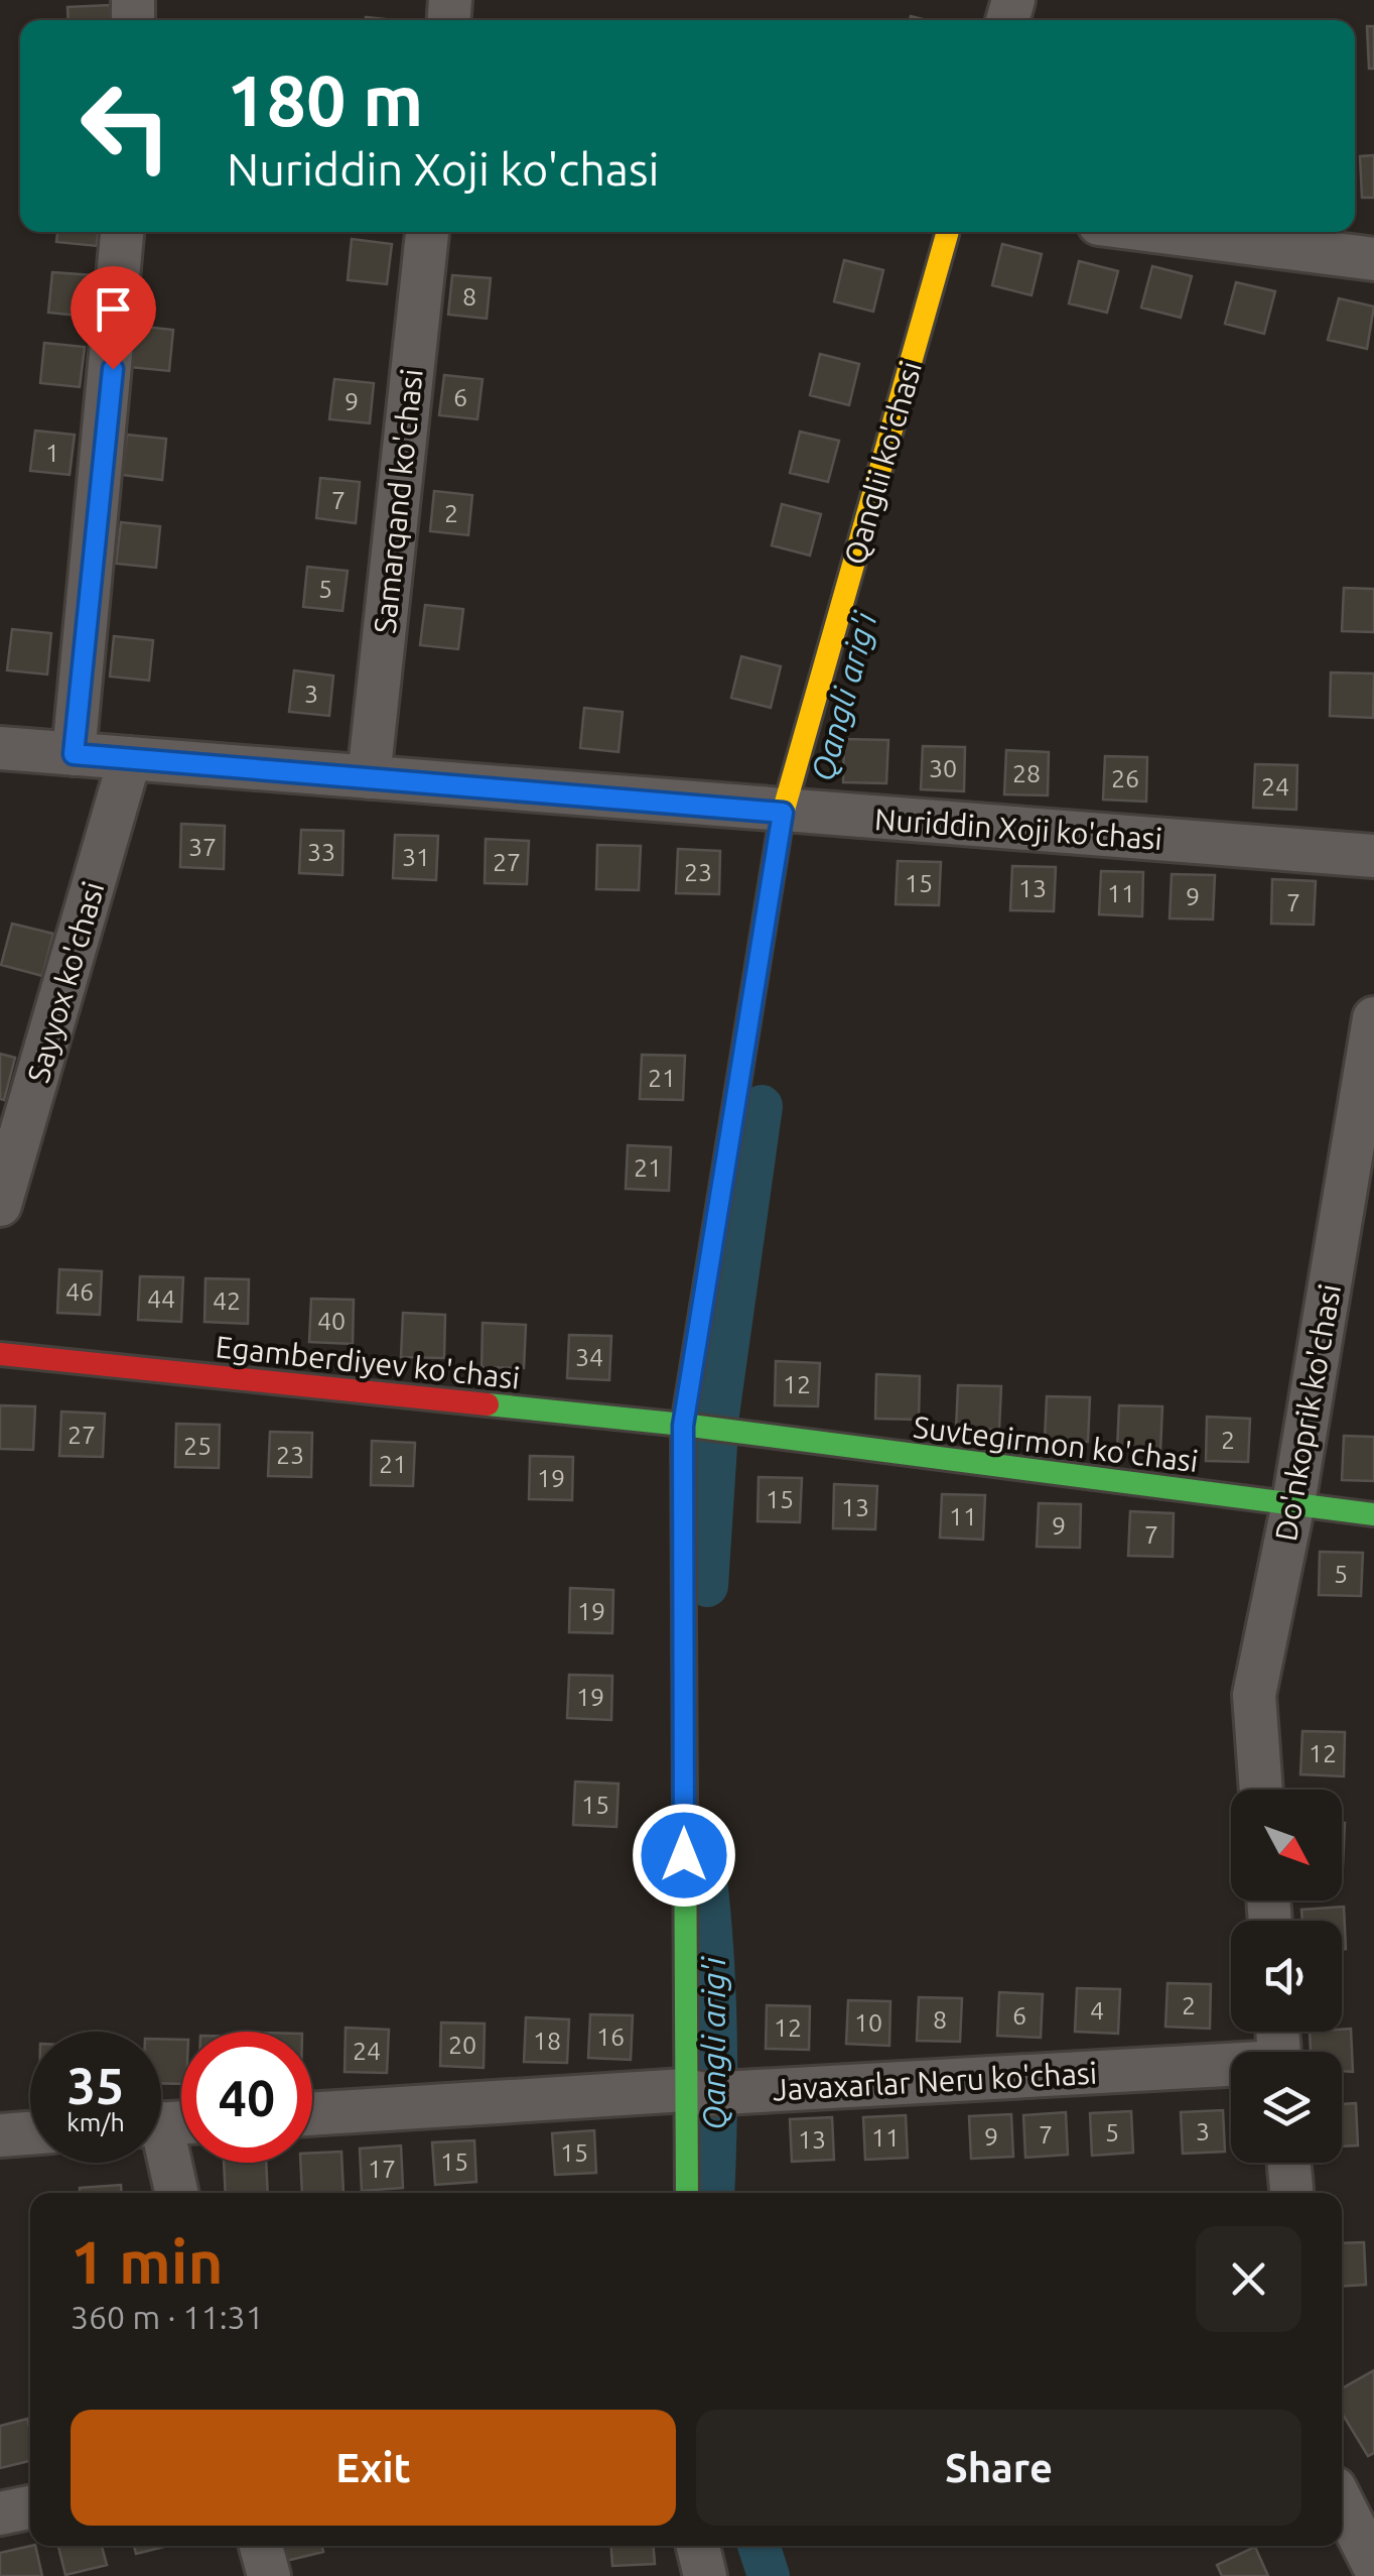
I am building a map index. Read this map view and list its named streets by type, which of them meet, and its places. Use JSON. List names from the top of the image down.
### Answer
{
  "streets": {
    "street": [
      "Qanglii ko'chasi",
      "Samarqand ko'chasi",
      "Nuriddin Xoji ko'chasi",
      "Sayyox ko'chasi",
      "Egamberdiyev ko'chasi",
      "Do'nkoprik ko'chasi",
      "Suvtegirmon ko'chasi",
      "Javaxarlar Neru ko'chasi"
    ]
  },
  "crossings": [
    ["Qanglii ko'chasi", "Nuriddin Xoji ko'chasi"],
    ["Qanglii ko'chasi", "Egamberdiyev ko'chasi"],
    ["Qanglii ko'chasi", "Javaxarlar Neru ko'chasi"],
    ["Samarqand ko'chasi", "Nuriddin Xoji ko'chasi"],
    ["Nuriddin Xoji ko'chasi", "Sayyox ko'chasi"],
    ["Egamberdiyev ko'chasi", "Suvtegirmon ko'chasi"],
    ["Do'nkoprik ko'chasi", "Suvtegirmon ko'chasi"]
  ],
  "water": ["Qangli arig'i"],
  "house_numbers": [
    "8",
    "6",
    "9",
    "1",
    "7",
    "2",
    "5",
    "3",
    "30",
    "28",
    "26",
    "24",
    "37",
    "33",
    "31",
    "27",
    "23",
    "15",
    "13",
    "11",
    "9",
    "7",
    "21",
    "21",
    "46",
    "44",
    "42",
    "40",
    "34",
    "12",
    "27",
    "2",
    "25",
    "23",
    "21",
    "19",
    "15",
    "13",
    "11",
    "9",
    "7",
    "5",
    "19",
    "19",
    "12",
    "15",
    "2",
    "4",
    "6",
    "8",
    "10",
    "12",
    "16",
    "18",
    "20",
    "24",
    "3",
    "5",
    "7",
    "9",
    "11",
    "13",
    "15",
    "15",
    "17"
  ],
  "north": "bottom right",
  "page": {
    "turn": ["180 m", "Nuriddin Xoji ko'chasi"],
    "speed": "35 km/h",
    "limit": "40",
    "heading": ["1 min", "360 m · 11:31"],
    "buttons": ["Exit", "Share"]
  }
}
